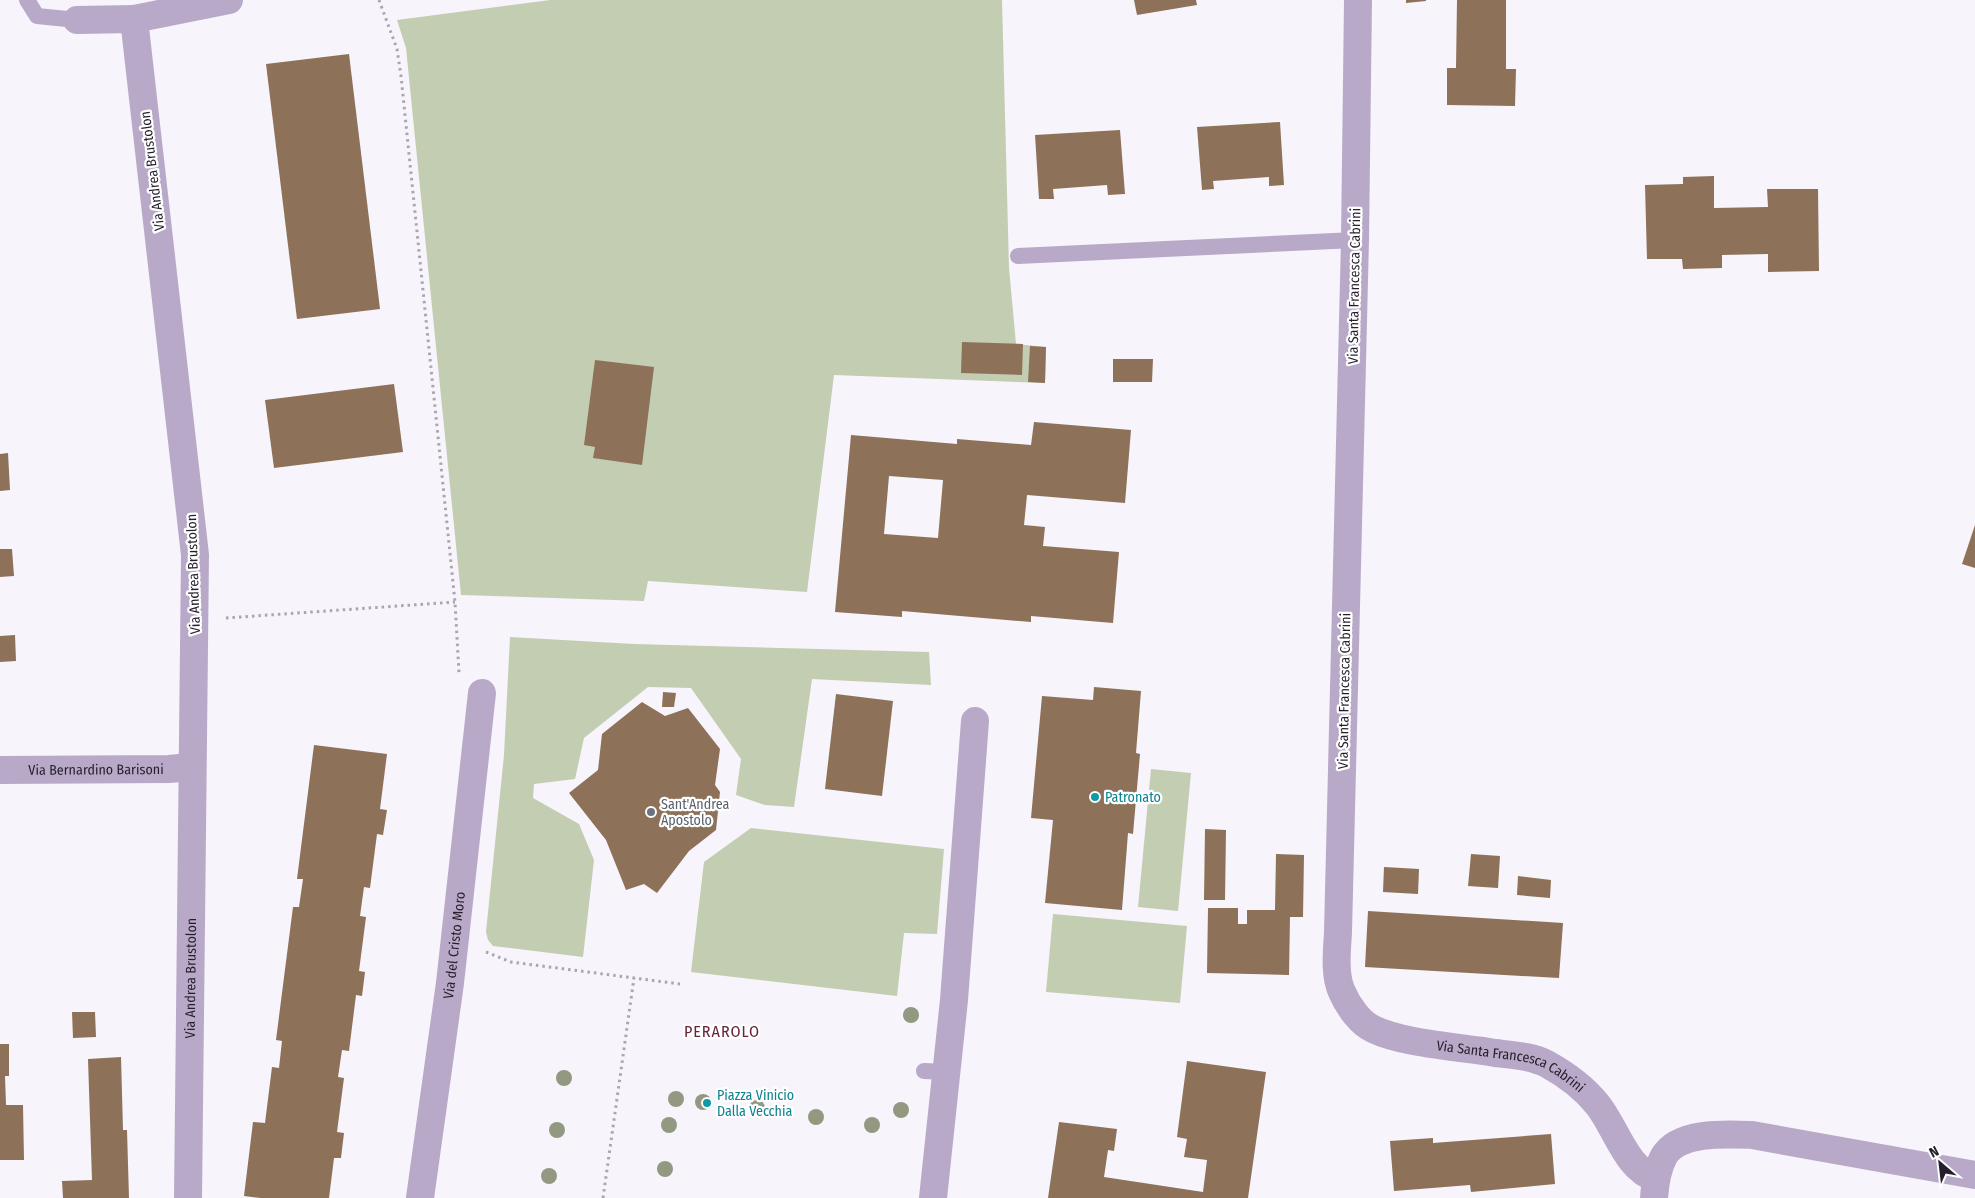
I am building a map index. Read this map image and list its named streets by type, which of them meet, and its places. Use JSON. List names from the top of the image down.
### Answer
{
  "streets": {
    "street": [
      "Via Andrea Brustolon",
      "Via Santa Francesca Cabrini",
      "Via Bernardino Barisoni",
      "Via del Cristo Moro"
    ]
  },
  "crossings": [
    ["Via Andrea Brustolon", "Via Bernardino Barisoni"]
  ],
  "districts": ["PERAROLO"],
  "places": ["Patronato", "Sant'Andrea Apostolo", "Piazza Vinicio Dalla Vecchia"],
  "north": "top left"
}
